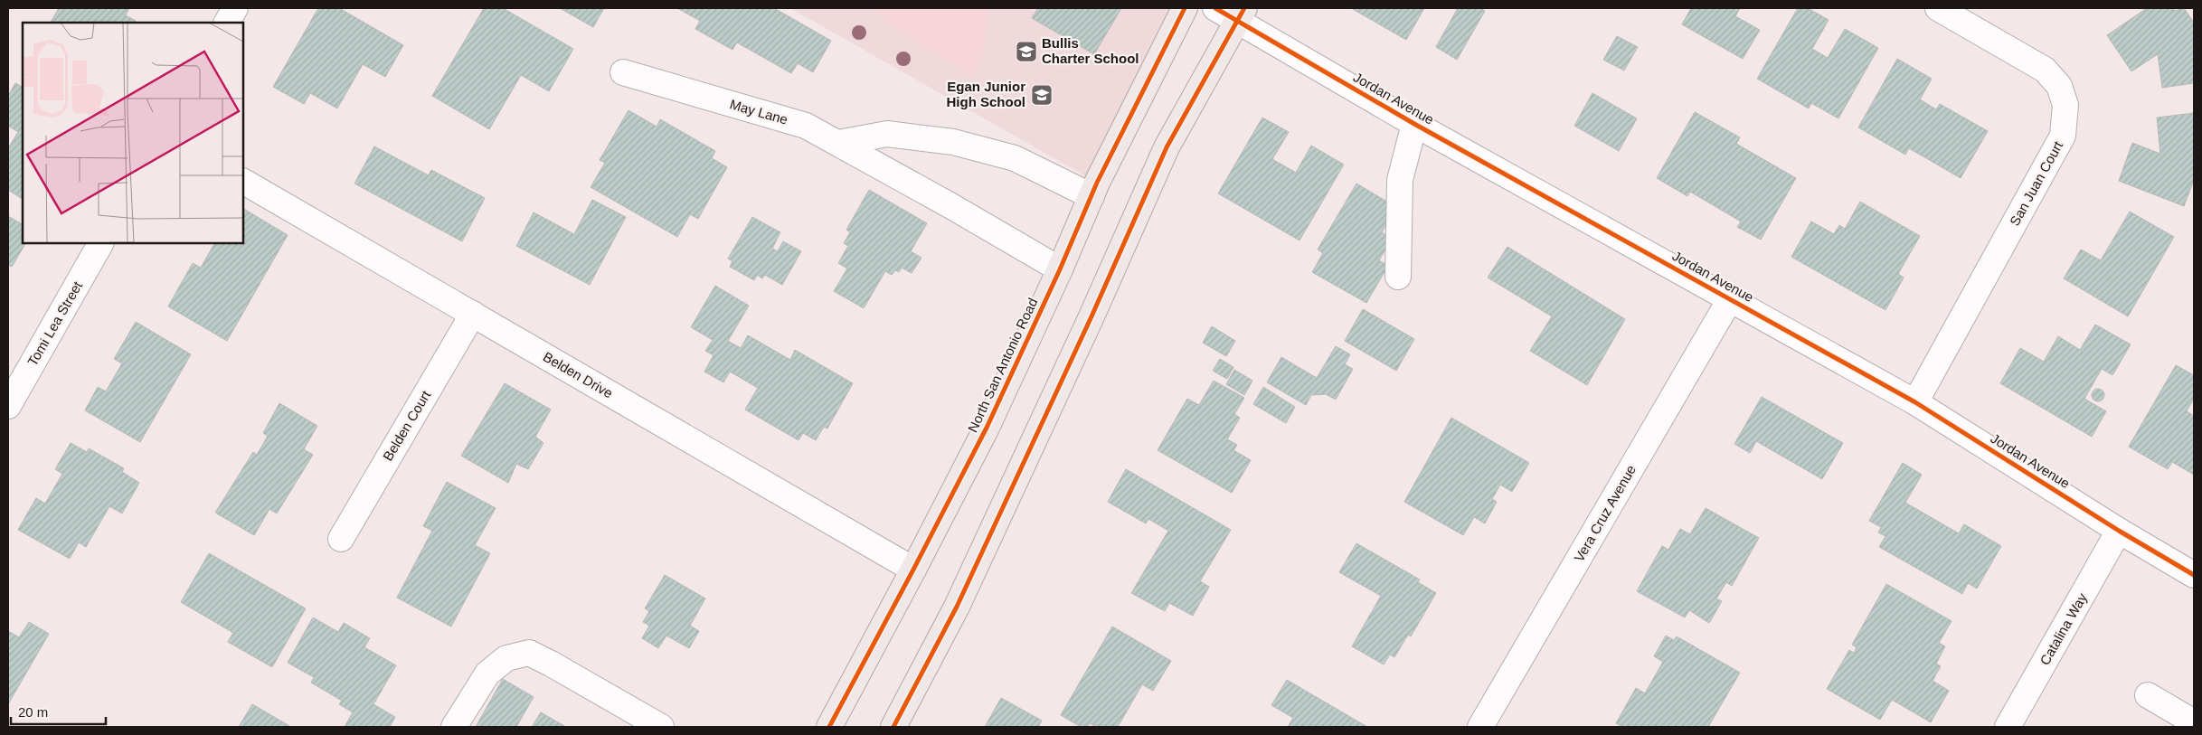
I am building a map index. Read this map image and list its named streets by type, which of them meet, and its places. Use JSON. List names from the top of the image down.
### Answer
{
  "streets": {
    "main road": ["North San Antonio Road"],
    "street": [
      "Jordan Avenue",
      "May Lane",
      "San Juan Court",
      "Tomi Lea Street",
      "Belden Drive",
      "Belden Court",
      "Vera Cruz Avenue",
      "Catalina Way"
    ]
  },
  "crossings": [
    ["Jordan Avenue", "San Juan Court"],
    ["Jordan Avenue", "Vera Cruz Avenue"],
    ["Jordan Avenue", "Catalina Way"],
    ["May Lane", "North San Antonio Road"],
    ["North San Antonio Road", "Belden Drive"],
    ["Belden Drive", "Belden Court"]
  ],
  "places": {
    "school or university": ["Bullis Charter School", "Egan Junior High School"]
  },
  "scale_bar": "20 m"
}
